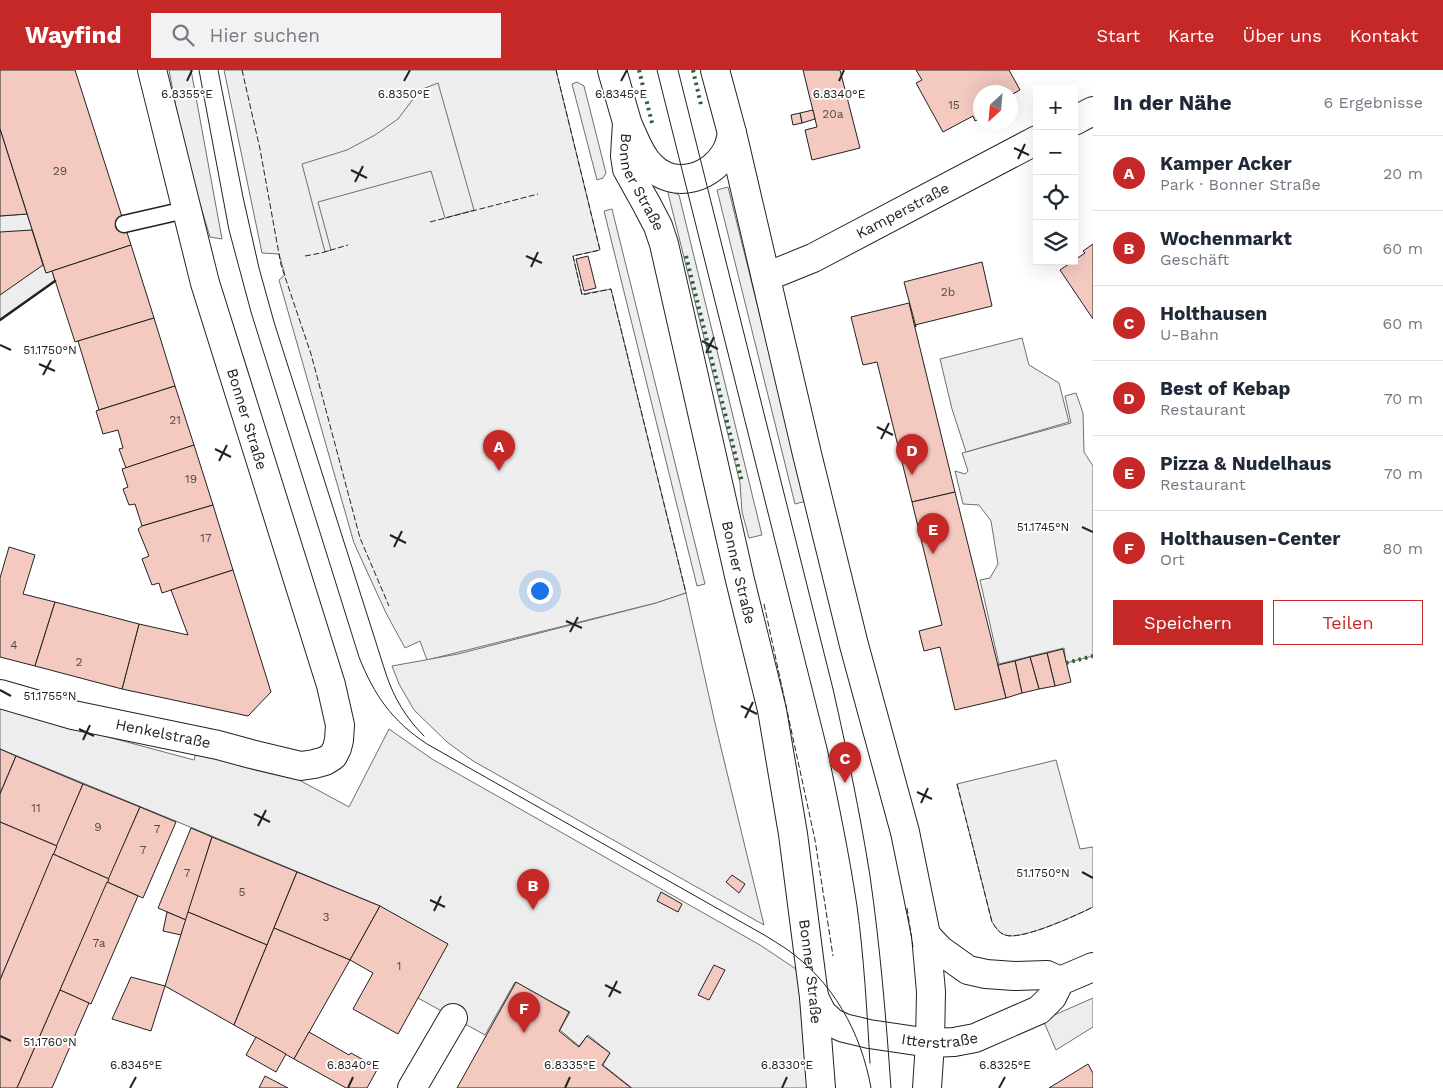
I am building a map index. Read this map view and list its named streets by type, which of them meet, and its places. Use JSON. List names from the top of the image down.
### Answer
{
  "streets": {
    "main road": [
      "Bonner Straße",
      "Kamperstraße",
      "Henkelstraße",
      "Itterstraße"
    ]
  },
  "crossings": [
    ["Bonner Straße", "Henkelstraße"],
    ["Bonner Straße", "Itterstraße"]
  ],
  "house_numbers": [
    "15",
    "20a",
    "29",
    "2b",
    "21",
    "19",
    "17",
    "4",
    "2",
    "11",
    "9",
    "7",
    "7",
    "7",
    "5",
    "3",
    "7a",
    "1"
  ],
  "north": "bottom left",
  "page": {
    "header": "Wayfind",
    "search": "Hier suchen",
    "nav": [
      "Start",
      "Karte",
      "Über uns",
      "Kontakt"
    ],
    "heading": ["In der Nähe", "6 Ergebnisse"],
    "map_buttons": ["+", "−"],
    "list": [
      {
        "mark": "A",
        "name": "Kamper Acker",
        "note": "Park · Bonner Straße",
        "value": "20 m"
      },
      {
        "mark": "B",
        "name": "Wochenmarkt",
        "note": "Geschäft",
        "value": "60 m"
      },
      {
        "mark": "C",
        "name": "Holthausen",
        "note": "U-Bahn",
        "value": "60 m"
      },
      {
        "mark": "D",
        "name": "Best of Kebap",
        "note": "Restaurant",
        "value": "70 m"
      },
      {
        "mark": "E",
        "name": "Pizza & Nudelhaus",
        "note": "Restaurant",
        "value": "70 m"
      },
      {
        "mark": "F",
        "name": "Holthausen-Center",
        "note": "Ort",
        "value": "80 m"
      }
    ],
    "pins": [
      "A",
      "D",
      "E",
      "C",
      "B",
      "F"
    ],
    "buttons": ["Speichern", "Teilen"]
  },
  "coordinates": [
    "6.8355°E",
    "6.8345°E",
    "6.8350°E",
    "6.8340°E",
    "51.1750°N",
    "51.1745°N",
    "51.1755°N",
    "51.1760°N",
    "6.8335°E",
    "6.8330°E",
    "6.8325°E"
  ]
}
